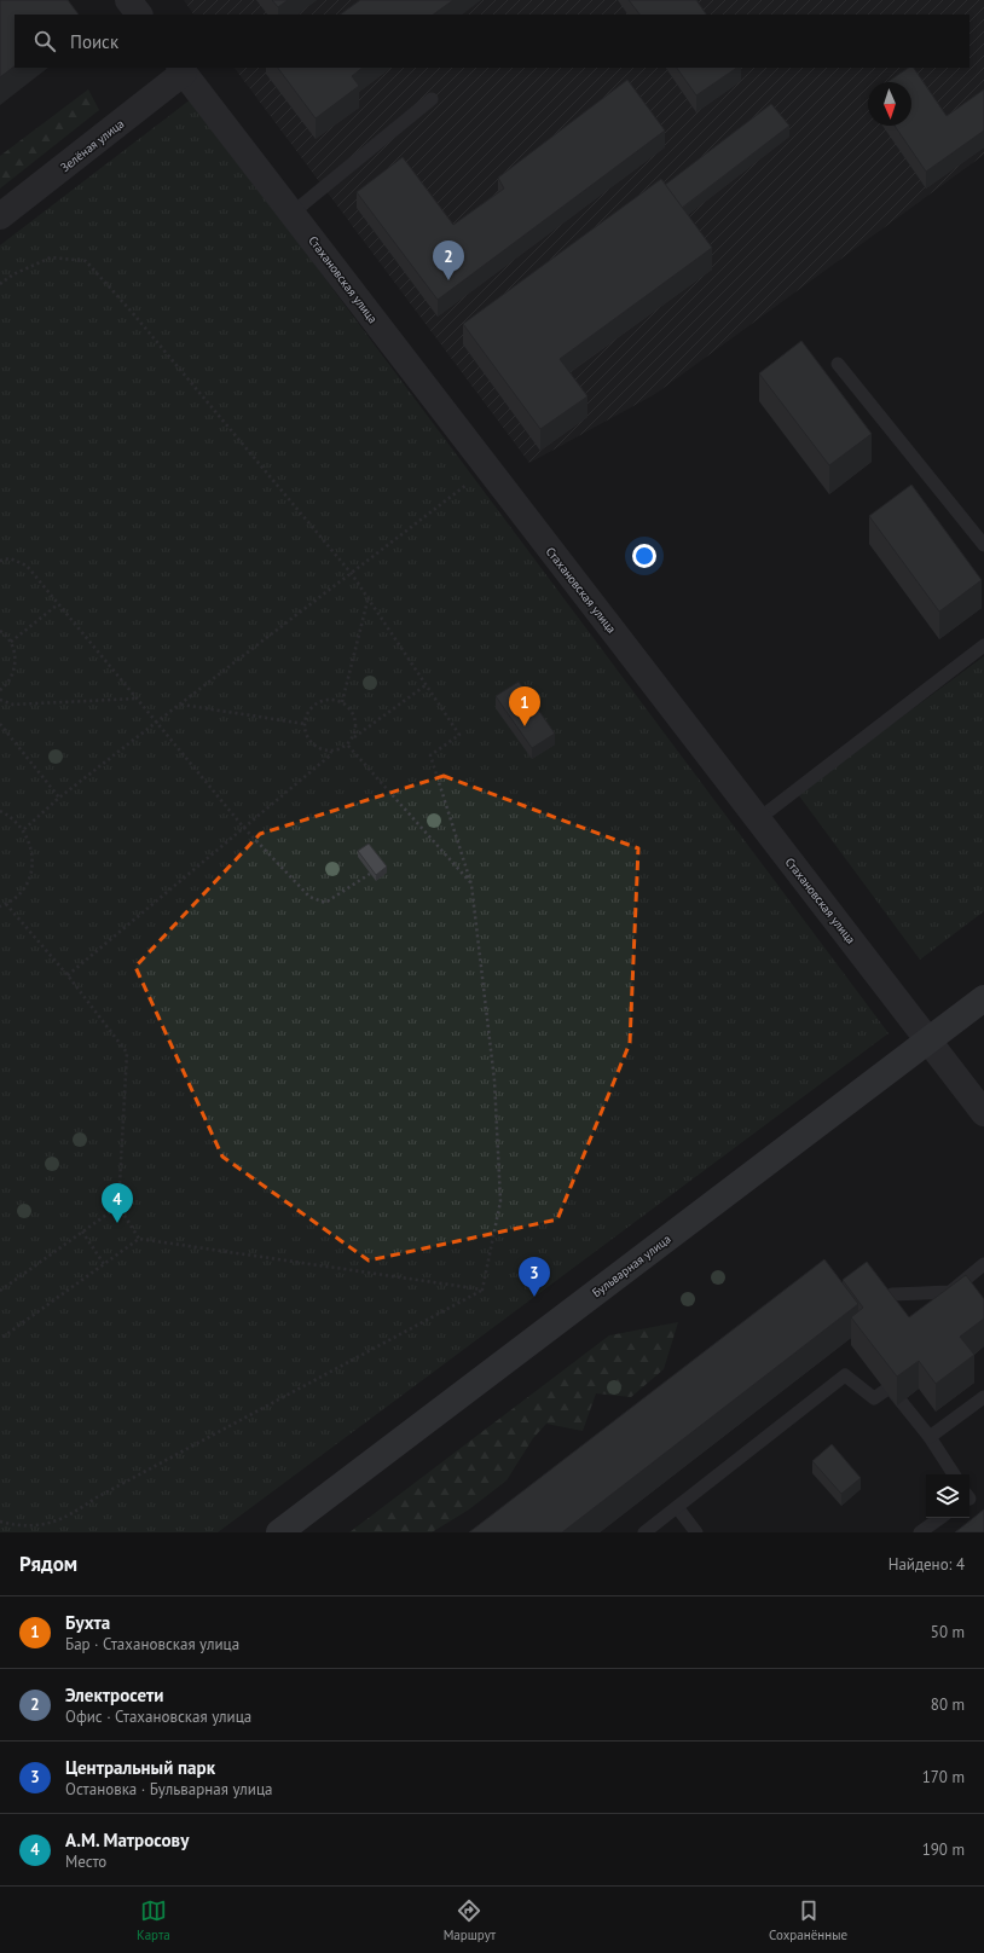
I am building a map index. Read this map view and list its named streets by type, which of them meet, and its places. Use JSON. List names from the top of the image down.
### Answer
{
  "streets": {
    "main road": ["Бульварная улица"],
    "street": ["Зелёная улица", "Стахановская улица"]
  },
  "crossings": [
    ["Зелёная улица", "Стахановская улица"],
    ["Стахановская улица", "Бульварная улица"]
  ],
  "north": "bottom",
  "page": {
    "search": "Поиск",
    "pins": [
      "2",
      "1",
      "4",
      "3"
    ],
    "heading": ["Рядом", "Найдено: 4"],
    "list": [
      {
        "mark": "1",
        "name": "Бухта",
        "note": "Бар · Стахановская улица",
        "value": "50 m"
      },
      {
        "mark": "2",
        "name": "Электросети",
        "note": "Офис · Стахановская улица",
        "value": "80 m"
      },
      {
        "mark": "3",
        "name": "Центральный парк",
        "note": "Остановка · Бульварная улица",
        "value": "170 m"
      },
      {
        "mark": "4",
        "name": "А.М. Матросову",
        "note": "Место",
        "value": "190 m"
      }
    ],
    "nav": ["Карта", "Маршрут", "Сохранённые"]
  }
}
